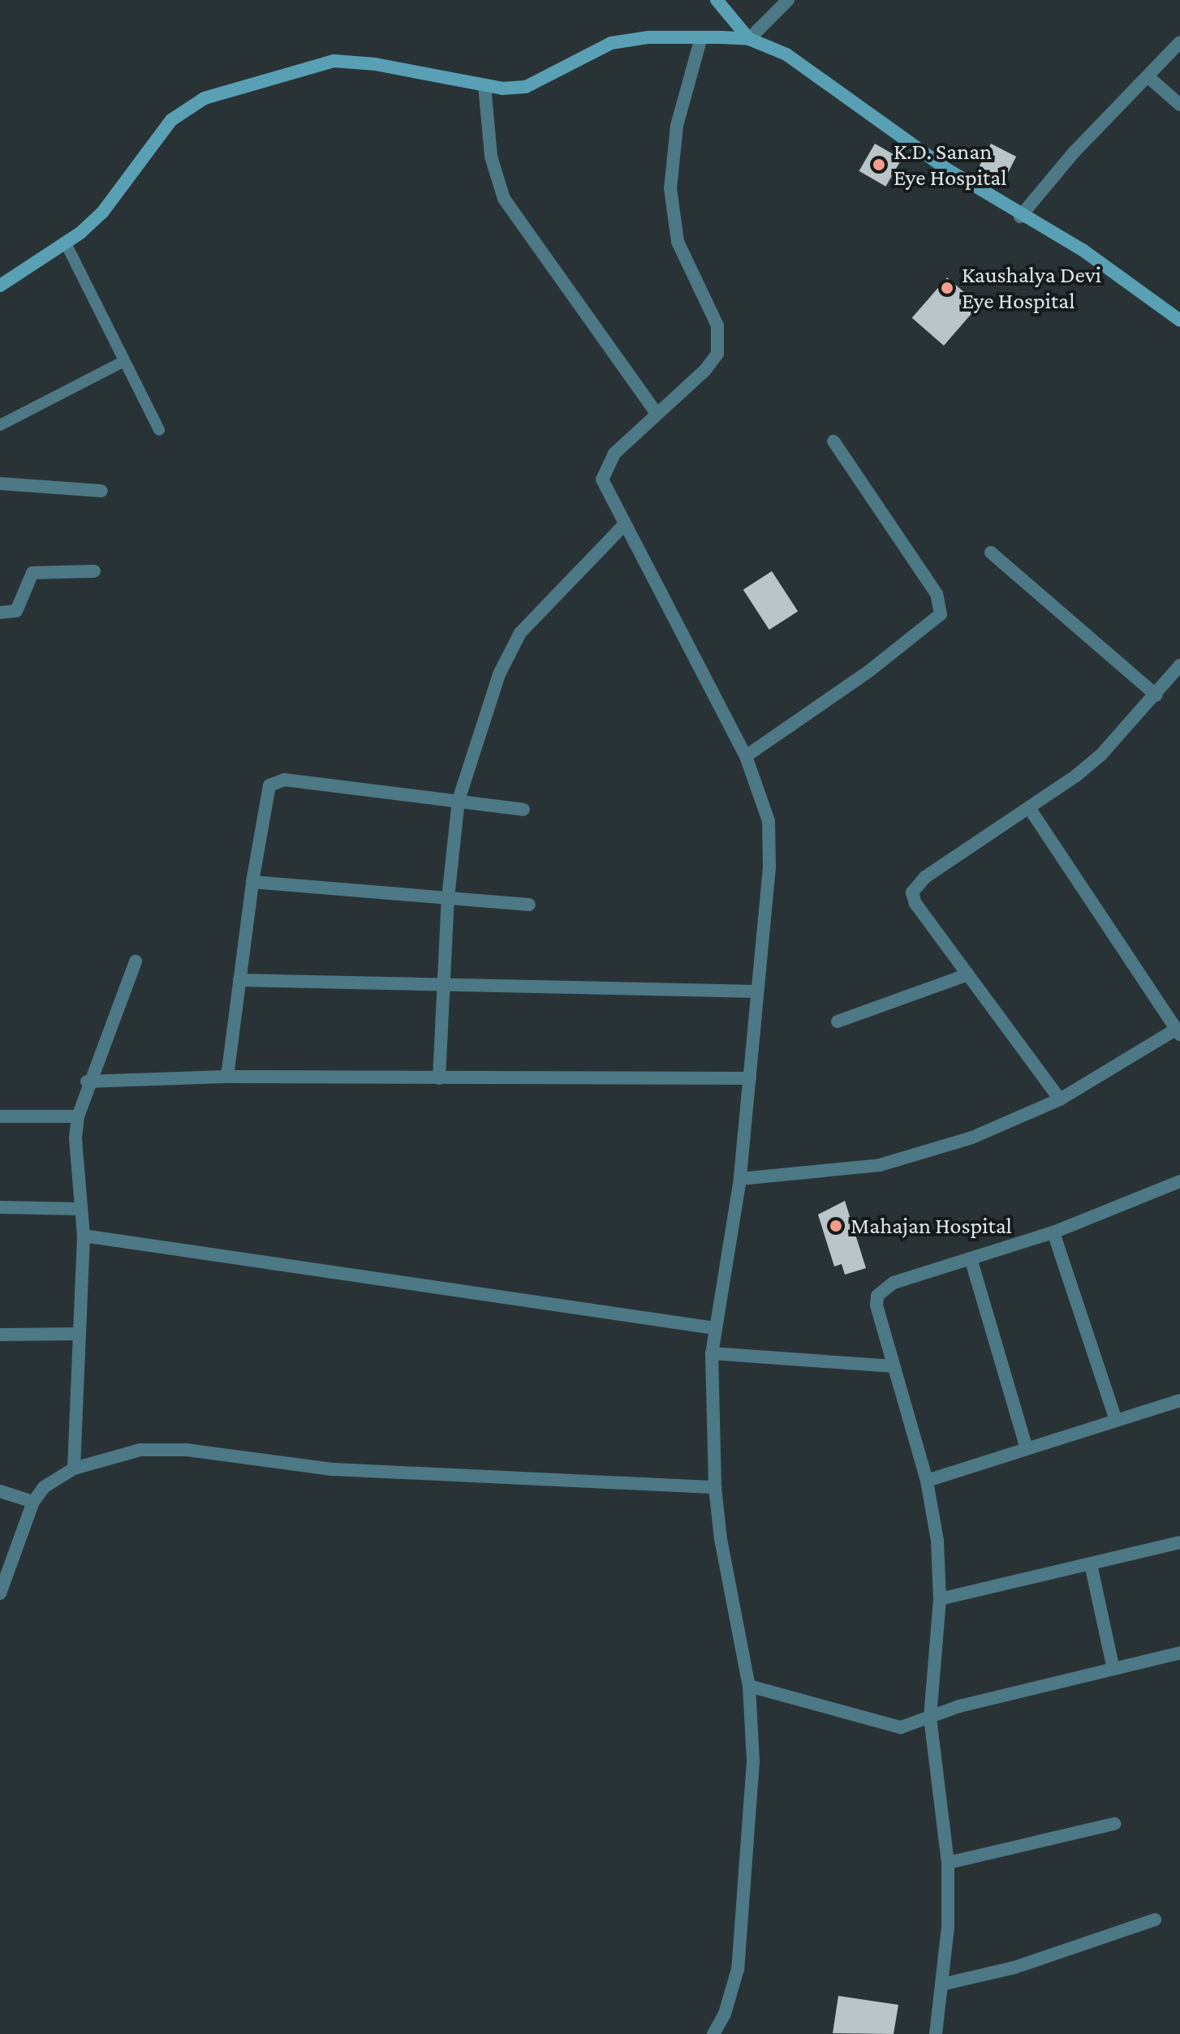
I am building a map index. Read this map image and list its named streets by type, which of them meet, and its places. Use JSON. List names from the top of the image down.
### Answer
{
  "places": ["K.D. Sanan Eye Hospital", "Kaushalya Devi Eye Hospital", "Mahajan Hospital"]
}
